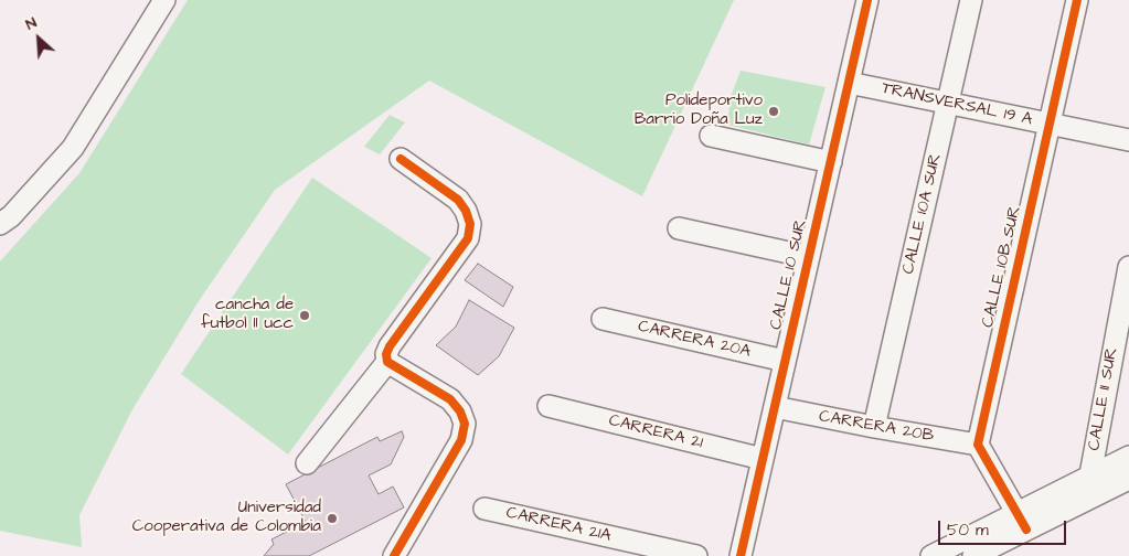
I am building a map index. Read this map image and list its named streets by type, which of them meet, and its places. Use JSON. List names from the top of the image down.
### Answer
{
  "streets": {
    "street": [
      "TRANSVERSAL 19 A",
      "CALLE 10A SUR",
      "CALLE 10B SUR",
      "CALLE 10 SUR",
      "CARRERA 20A",
      "CALLE 11 SUR",
      "CARRERA 20B",
      "CARRERA 21",
      "CARRERA 21A"
    ]
  },
  "crossings": [
    ["TRANSVERSAL 19 A", "CALLE 10A SUR"],
    ["TRANSVERSAL 19 A", "CALLE 10B SUR"],
    ["TRANSVERSAL 19 A", "CALLE 10 SUR"],
    ["CALLE 10A SUR", "CARRERA 20B"],
    ["CALLE 10B SUR", "CARRERA 20B"],
    ["CALLE 10 SUR", "CARRERA 20A"],
    ["CALLE 10 SUR", "CARRERA 20B"],
    ["CALLE 10 SUR", "CARRERA 21"]
  ],
  "places": ["Polideportivo Barrio Doña Luz", "cancha de futbol 11 ucc", "Universidad Cooperativa de Colombia"],
  "scale_bar": "50 m",
  "north": "top left"
}
